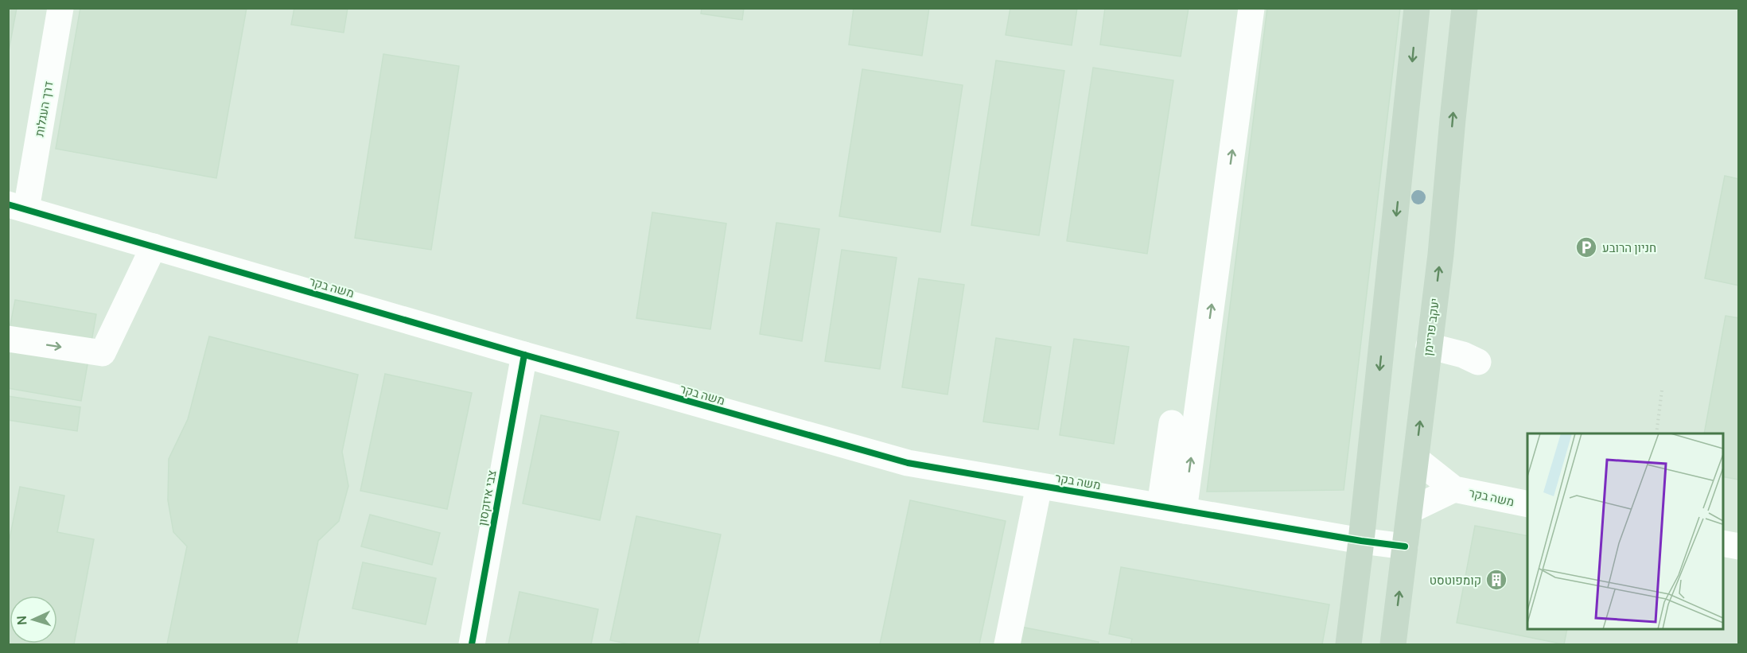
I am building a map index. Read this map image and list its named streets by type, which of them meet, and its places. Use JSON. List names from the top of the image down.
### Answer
{
  "streets": {
    "main road": ["יעקב פריימן"],
    "street": ["דרך העגלות", "משה בקר", "צבי איזקסון"]
  },
  "crossings": [
    ["דרך העגלות", "משה בקר"],
    ["משה בקר", "יעקב פריימן"],
    ["משה בקר", "צבי איזקסון"]
  ],
  "places": {
    "parking": ["חניון הרובע"],
    "building": ["קומפוטסט"]
  },
  "north": "left"
}
